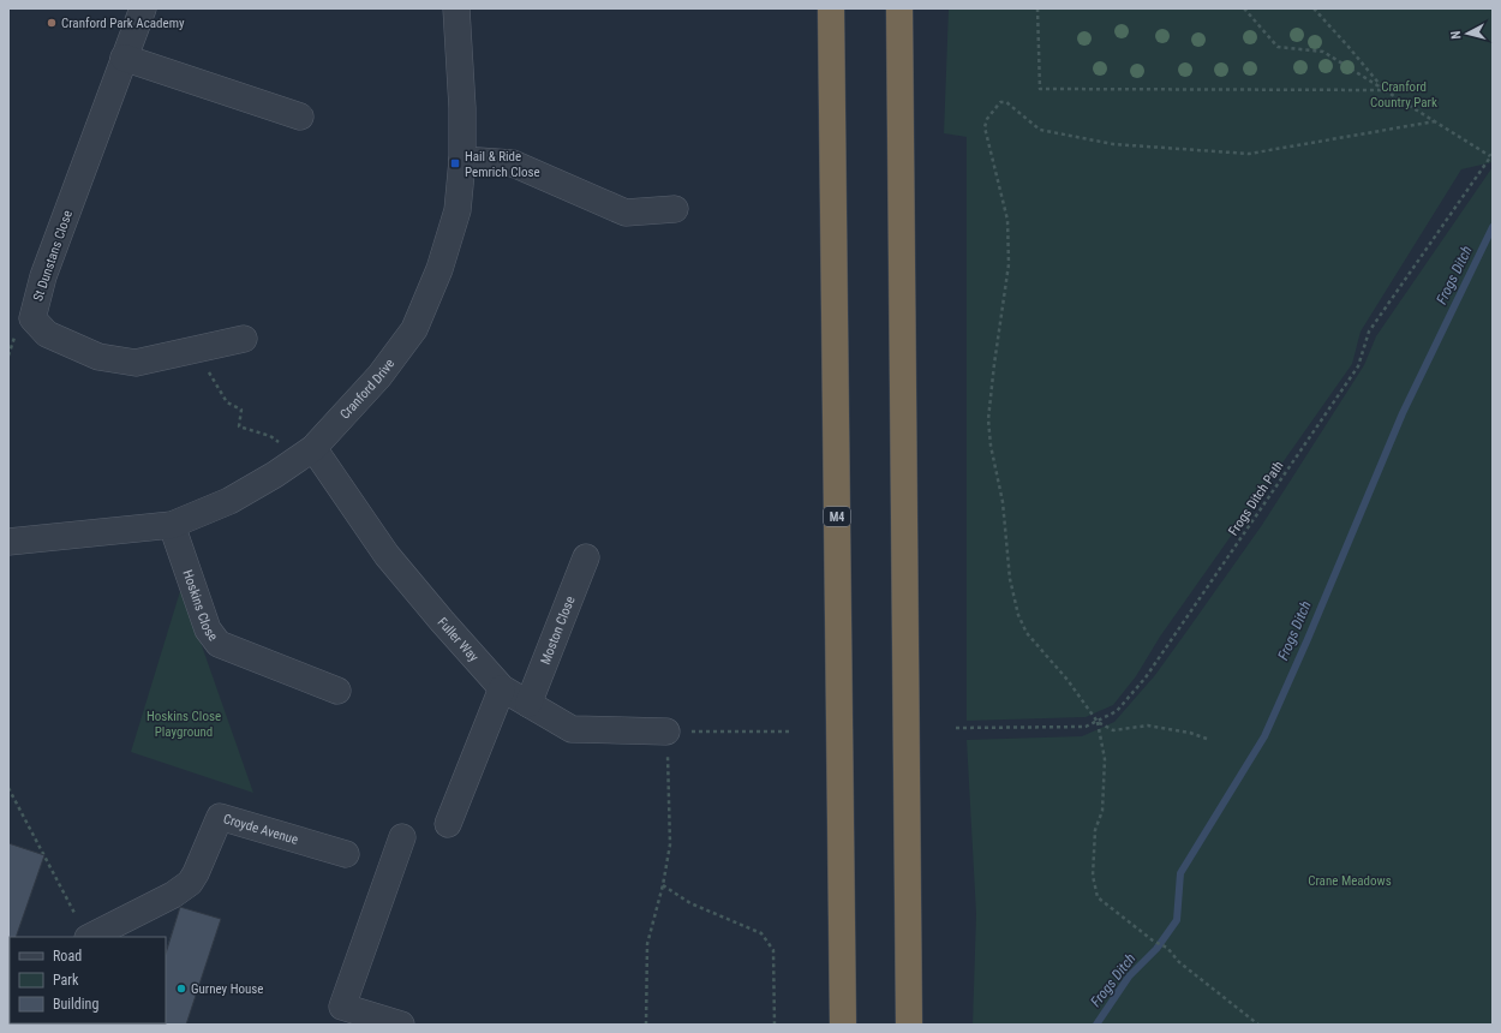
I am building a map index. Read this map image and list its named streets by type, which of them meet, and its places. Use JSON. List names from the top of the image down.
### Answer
{
  "streets": {
    "highway": ["M4"],
    "street": [
      "St Dunstans Close",
      "Cranford Drive",
      "Hoskins Close",
      "Moston Close",
      "Fuller Way",
      "Croyde Avenue"
    ],
    "path": ["Frogs Ditch Path"]
  },
  "crossings": [
    ["Cranford Drive", "Hoskins Close"],
    ["Cranford Drive", "Fuller Way"],
    ["Moston Close", "Fuller Way"]
  ],
  "water": ["Frogs Ditch"],
  "parks": ["Cranford Country Park", "Hoskins Close Playground", "Crane Meadows"],
  "places": {
    "other": ["Cranford Park Academy", "Gurney House"],
    "transit": ["Hail & Ride Pemrich Close"]
  },
  "legend": ["Road", "Park", "Building"],
  "north": "left"
}
